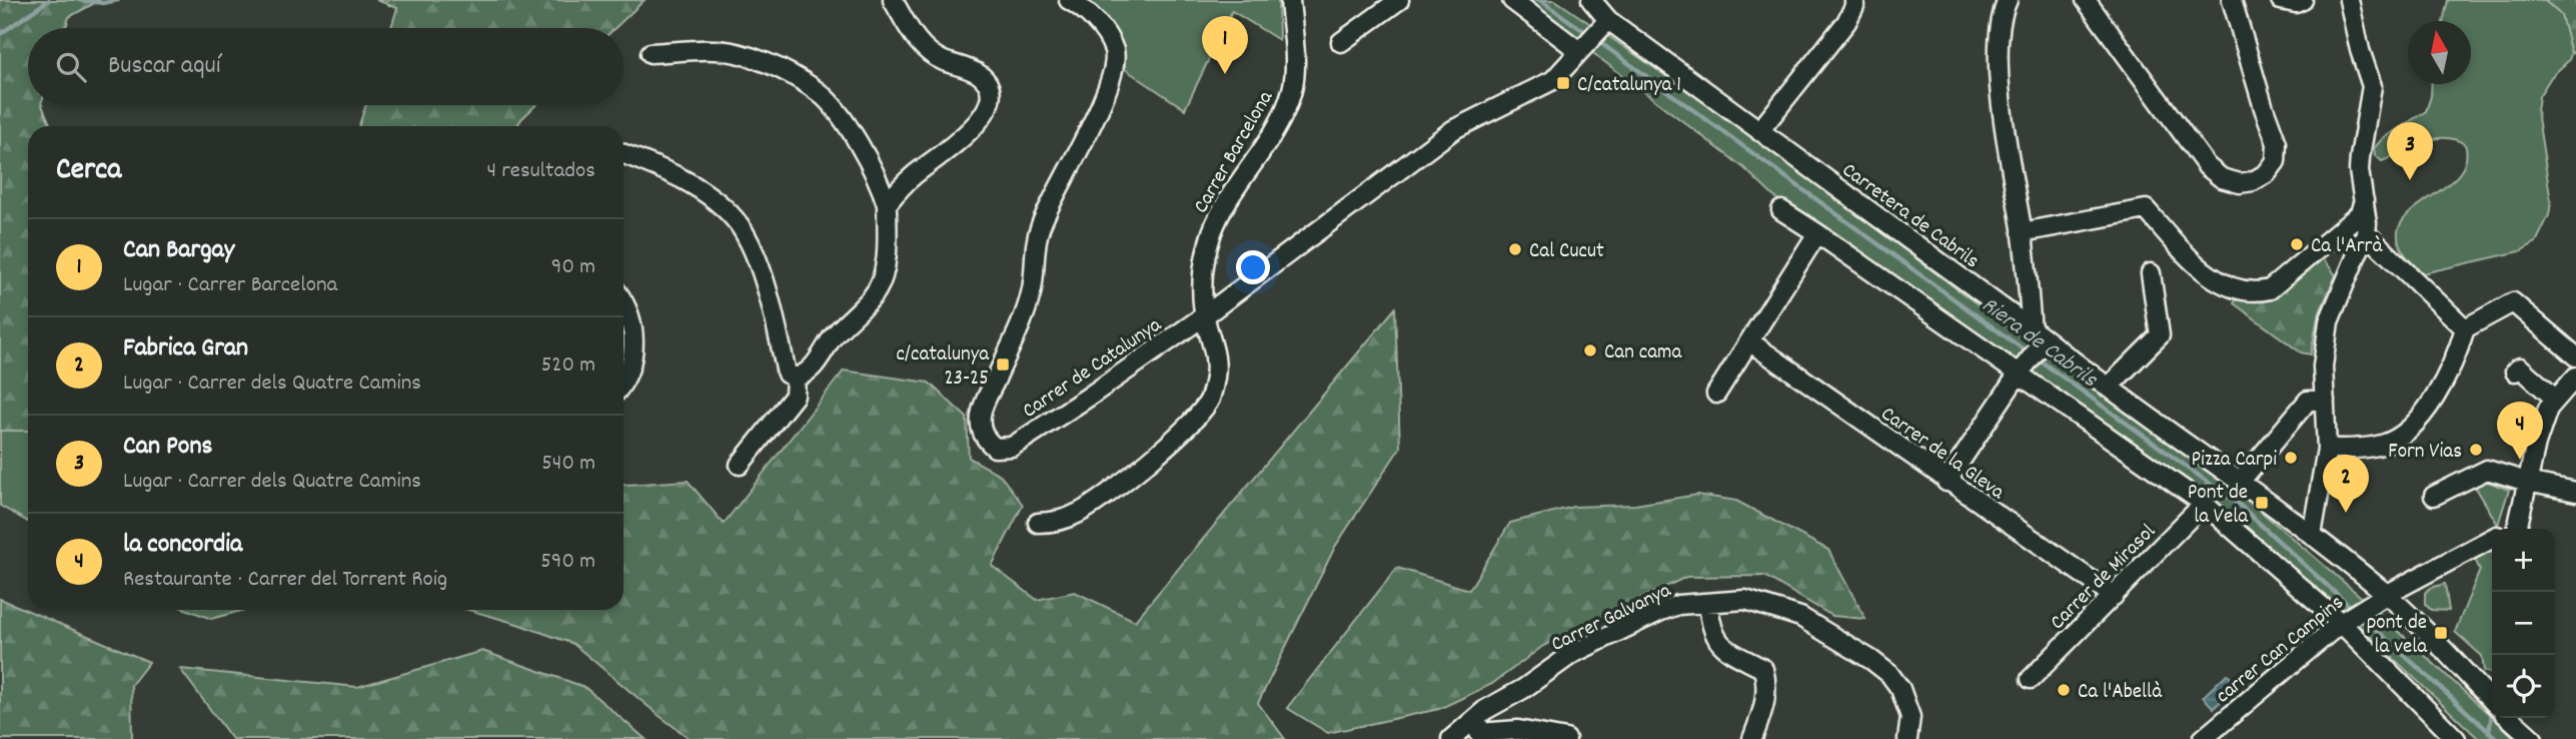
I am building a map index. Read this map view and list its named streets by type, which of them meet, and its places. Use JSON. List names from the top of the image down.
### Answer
{
  "streets": {
    "street": [
      "Carrer Barcelona",
      "Carretera de Cabrils",
      "Carrer de Catalunya",
      "Carrer de la Gleva",
      "Carrer de Mirasol",
      "Carrer Galvanya",
      "carrer Can Campins"
    ]
  },
  "crossings": [
    ["Carrer Barcelona", "Carrer de Catalunya"],
    ["Carretera de Cabrils", "Carrer de Catalunya"],
    ["Carretera de Cabrils", "carrer Can Campins"],
    ["Carrer de la Gleva", "Carrer de Mirasol"]
  ],
  "water": ["Riera de Cabrils"],
  "places": {
    "transit": [
      "C/catalunya 1",
      "c/catalunya 23-25",
      "Pont de la Vela",
      "pont de la vela"
    ],
    "other": [
      "Ca l'Arrà",
      "Cal Cucut",
      "Can cama",
      "Forn Vias",
      "Pizza Carpi",
      "Ca l'Abellà"
    ]
  },
  "north": "top",
  "page": {
    "pins": [
      "1",
      "3",
      "4",
      "2"
    ],
    "search": "Buscar aquí",
    "heading": ["Cerca", "4 resultados"],
    "list": [
      {
        "mark": "1",
        "name": "Can Bargay",
        "note": "Lugar · Carrer Barcelona",
        "value": "90 m"
      },
      {
        "mark": "2",
        "name": "Fabrica Gran",
        "note": "Lugar · Carrer dels Quatre Camins",
        "value": "520 m"
      },
      {
        "mark": "3",
        "name": "Can Pons",
        "note": "Lugar · Carrer dels Quatre Camins",
        "value": "540 m"
      },
      {
        "mark": "4",
        "name": "la concordia",
        "note": "Restaurante · Carrer del Torrent Roig",
        "value": "590 m"
      }
    ],
    "map_buttons": ["+", "−"]
  }
}
